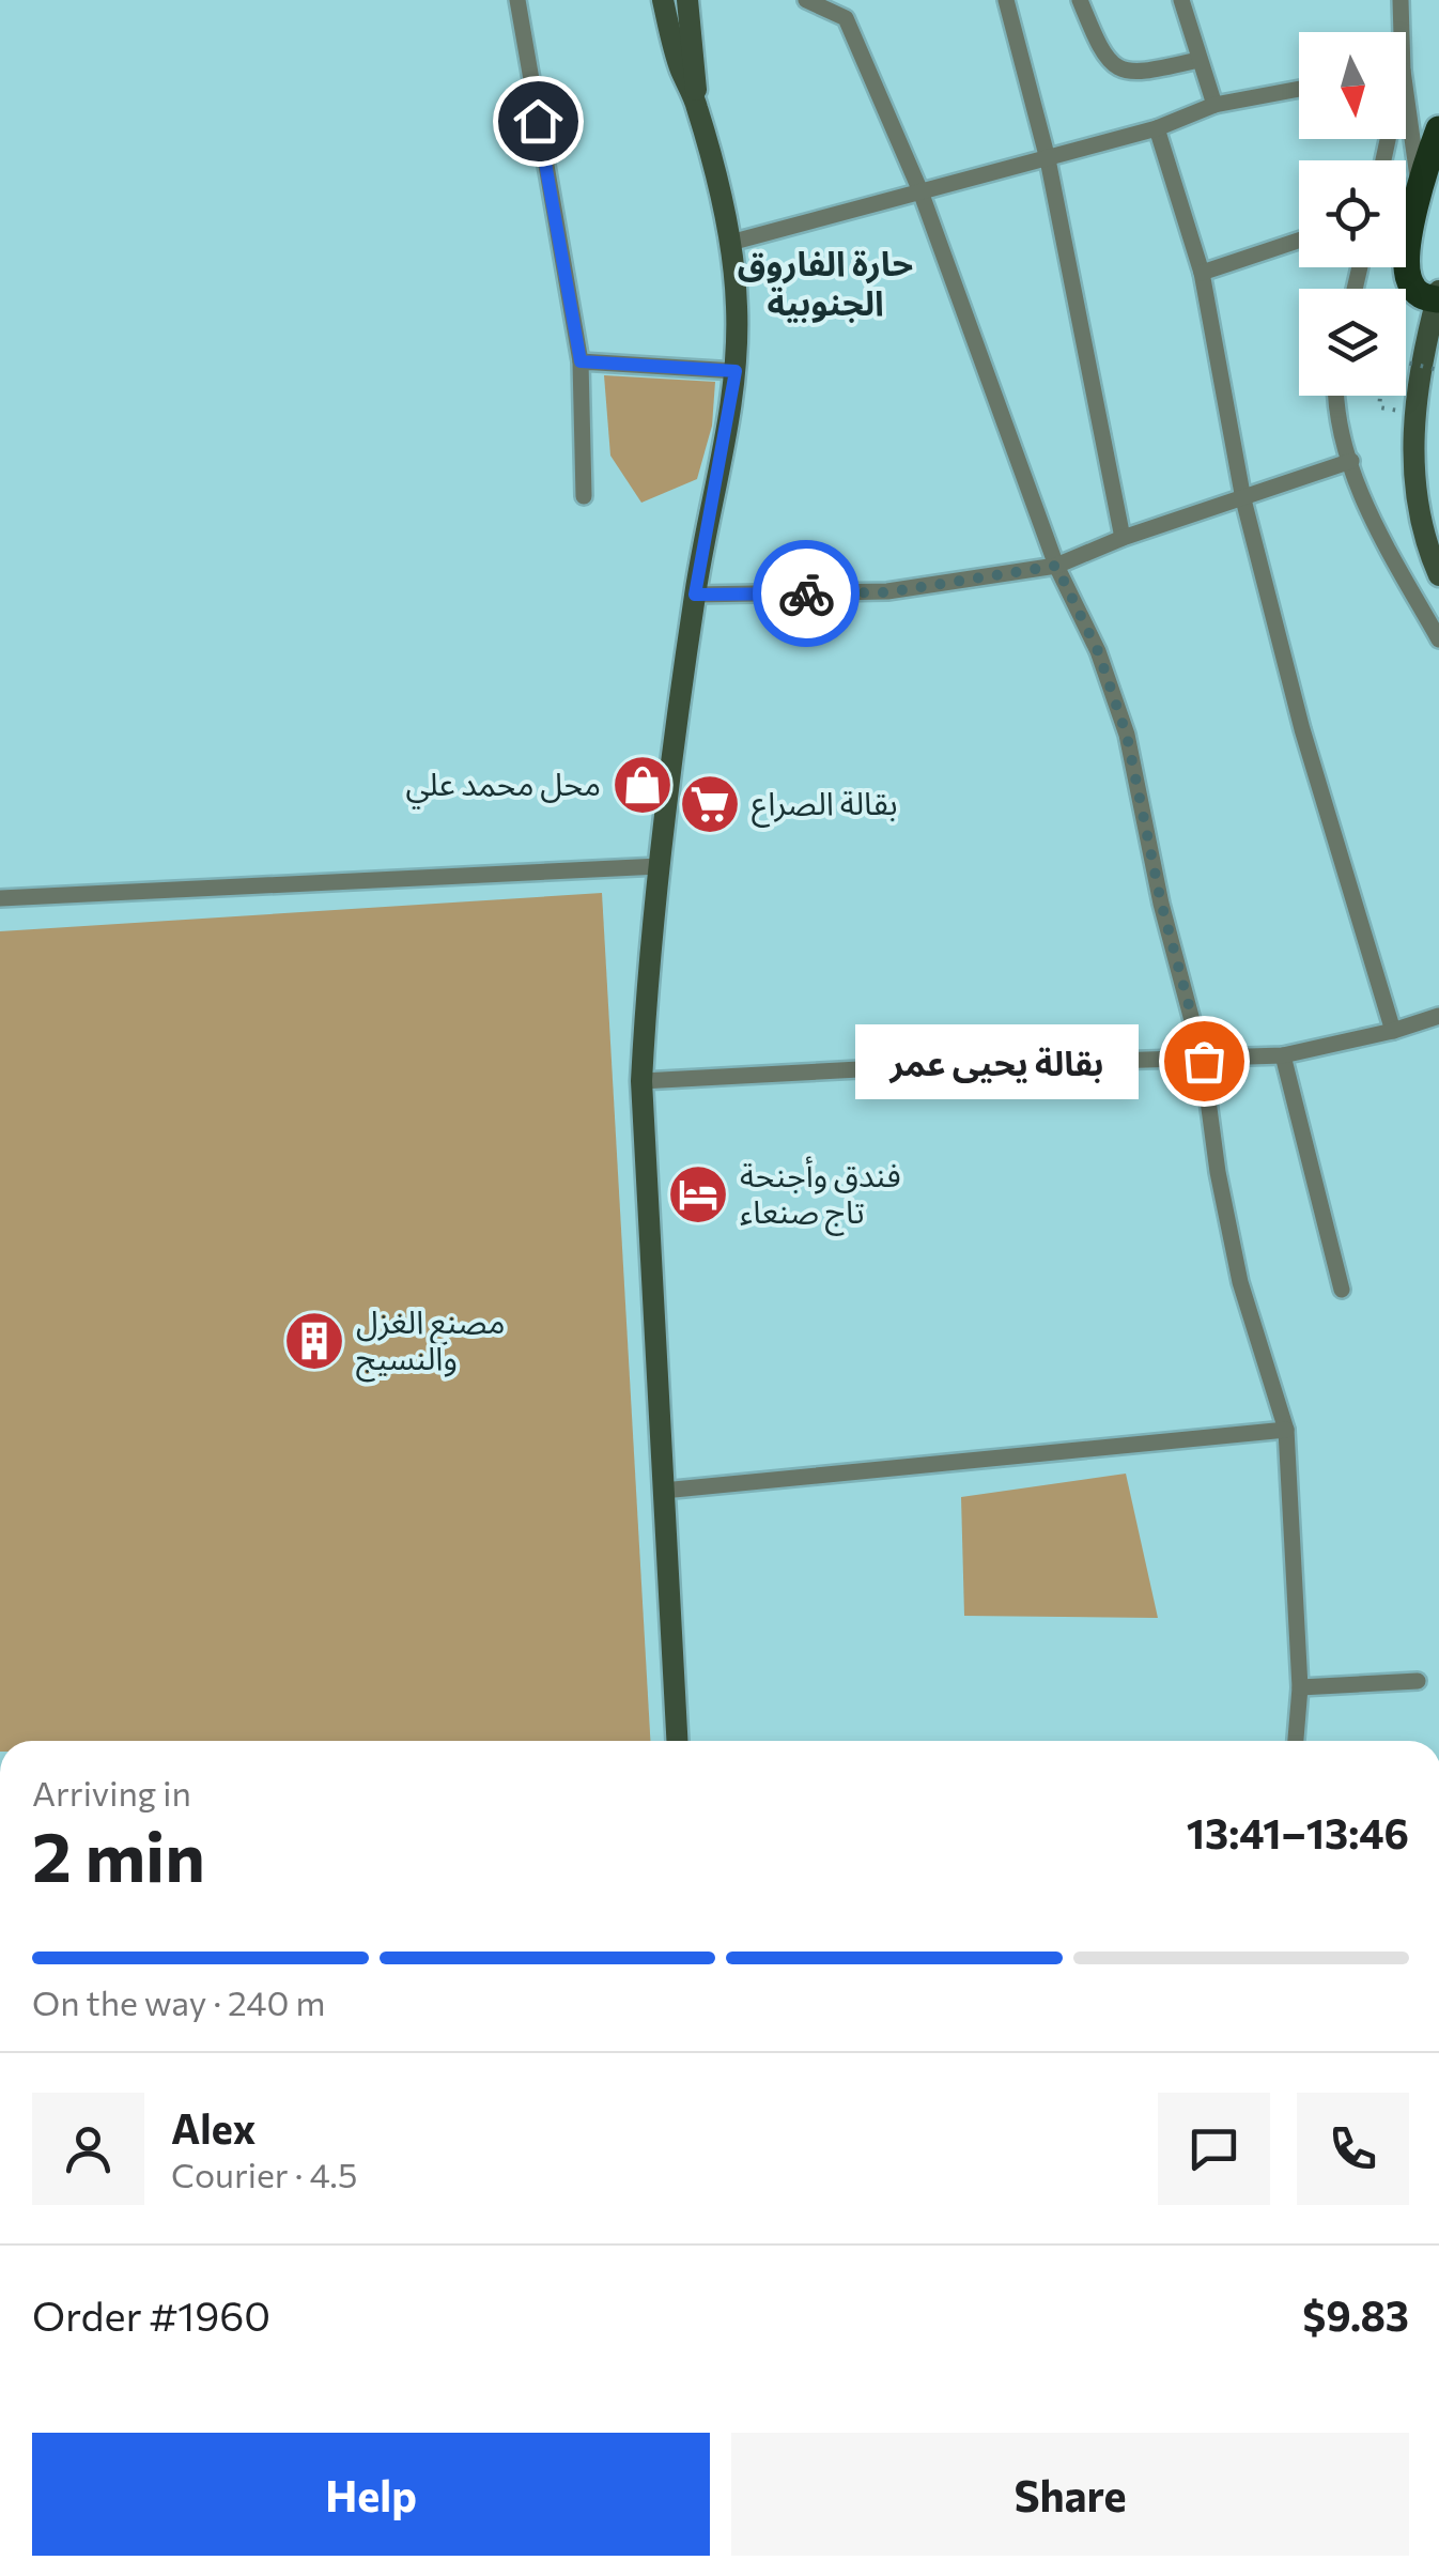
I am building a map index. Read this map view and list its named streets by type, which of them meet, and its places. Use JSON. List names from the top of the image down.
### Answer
{
  "districts": ["حارة الفاروق الجنوبية"],
  "places": {
    "shop": ["محل محمد علي"],
    "supermarket": ["بقالة الصراع"],
    "other": ["بقالة يحيى عمر"],
    "hotel": ["فندق وأجنحة تاج صنعاء"],
    "building": ["مصنع الغزل والنسيج"]
  },
  "north": "bottom",
  "page": {
    "bubble": "بقالة يحيى عمر",
    "heading": ["2 min", "Arriving in", "13:41–13:46"],
    "panel": [
      "Alex",
      "Courier · 4.5",
      "Order #1960",
      "$9.83"
    ],
    "bar": "On the way · 240 m",
    "buttons": ["Help", "Share"]
  }
}
